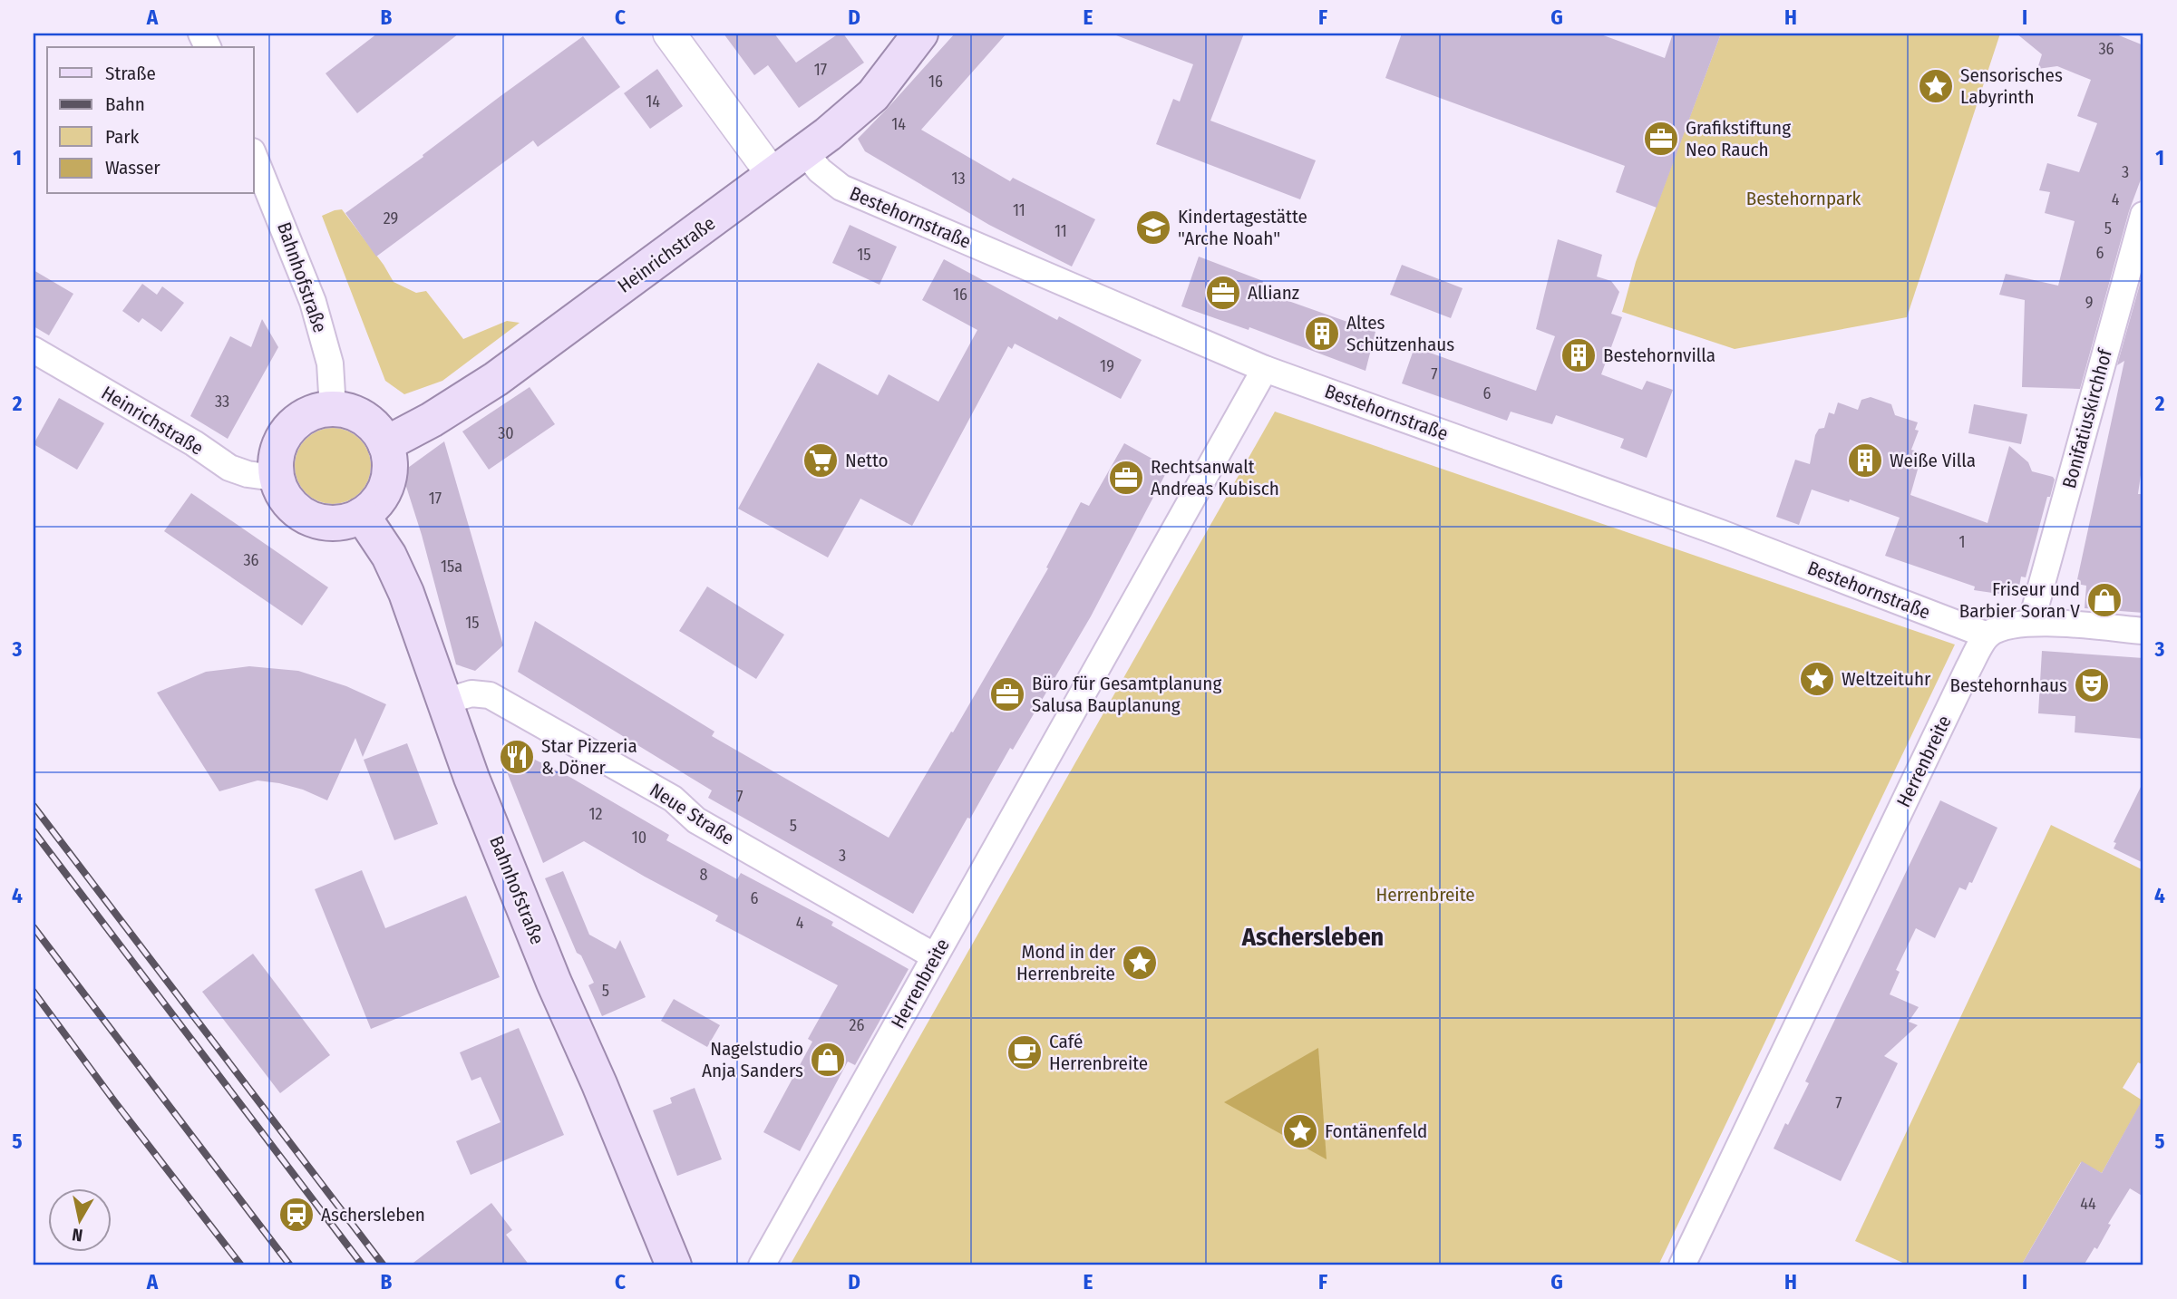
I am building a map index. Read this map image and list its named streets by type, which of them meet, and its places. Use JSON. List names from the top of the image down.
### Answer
{
  "streets": {
    "main road": ["Heinrichstraße", "Bahnhofstraße"],
    "street": [
      "Bestehornstraße",
      "Bonifatiuskirchhof",
      "Herrenbreite",
      "Neue Straße"
    ]
  },
  "crossings": [
    ["Bestehornstraße", "Heinrichstraße"],
    ["Bestehornstraße", "Herrenbreite"],
    ["Heinrichstraße", "Bahnhofstraße"],
    ["Bahnhofstraße", "Neue Straße"],
    ["Herrenbreite", "Neue Straße"]
  ],
  "districts": ["Aschersleben"],
  "parks": ["Bestehornpark", "Herrenbreite"],
  "places": {
    "place": [
      "Sensorisches Labyrinth",
      "Weltzeituhr",
      "Mond in der Herrenbreite",
      "Fontänenfeld"
    ],
    "office": [
      "Grafikstiftung Neo Rauch",
      "Allianz",
      "Rechtsanwalt Andreas Kubisch",
      "Büro für Gesamtplanung Salusa Bauplanung"
    ],
    "school or university": ["Kindertagestätte \"Arche Noah\""],
    "building": ["Altes Schützenhaus", "Bestehornvilla", "Weiße Villa"],
    "supermarket": ["Netto"],
    "shop": ["Friseur und Barbier Soran V", "Nagelstudio Anja Sanders"],
    "theatre": ["Bestehornhaus"],
    "restaurant": ["Star Pizzeria & Döner"],
    "cafe": ["Café Herrenbreite"],
    "station": ["Aschersleben"]
  },
  "house_numbers": [
    "36",
    "17",
    "16",
    "14",
    "14",
    "3",
    "13",
    "4",
    "11",
    "29",
    "5",
    "11",
    "6",
    "15",
    "16",
    "9",
    "19",
    "7",
    "6",
    "33",
    "30",
    "17",
    "1",
    "36",
    "15a",
    "15",
    "7",
    "12",
    "5",
    "10",
    "3",
    "8",
    "6",
    "4",
    "5",
    "26",
    "7",
    "44"
  ],
  "legend": [
    "Straße",
    "Bahn",
    "Park",
    "Wasser"
  ],
  "north": "bottom",
  "grid": {
    "columns": [
      "A",
      "B",
      "C",
      "D",
      "E",
      "F",
      "G",
      "H",
      "I"
    ],
    "rows": [
      "1",
      "2",
      "3",
      "4",
      "5"
    ]
  }
}
